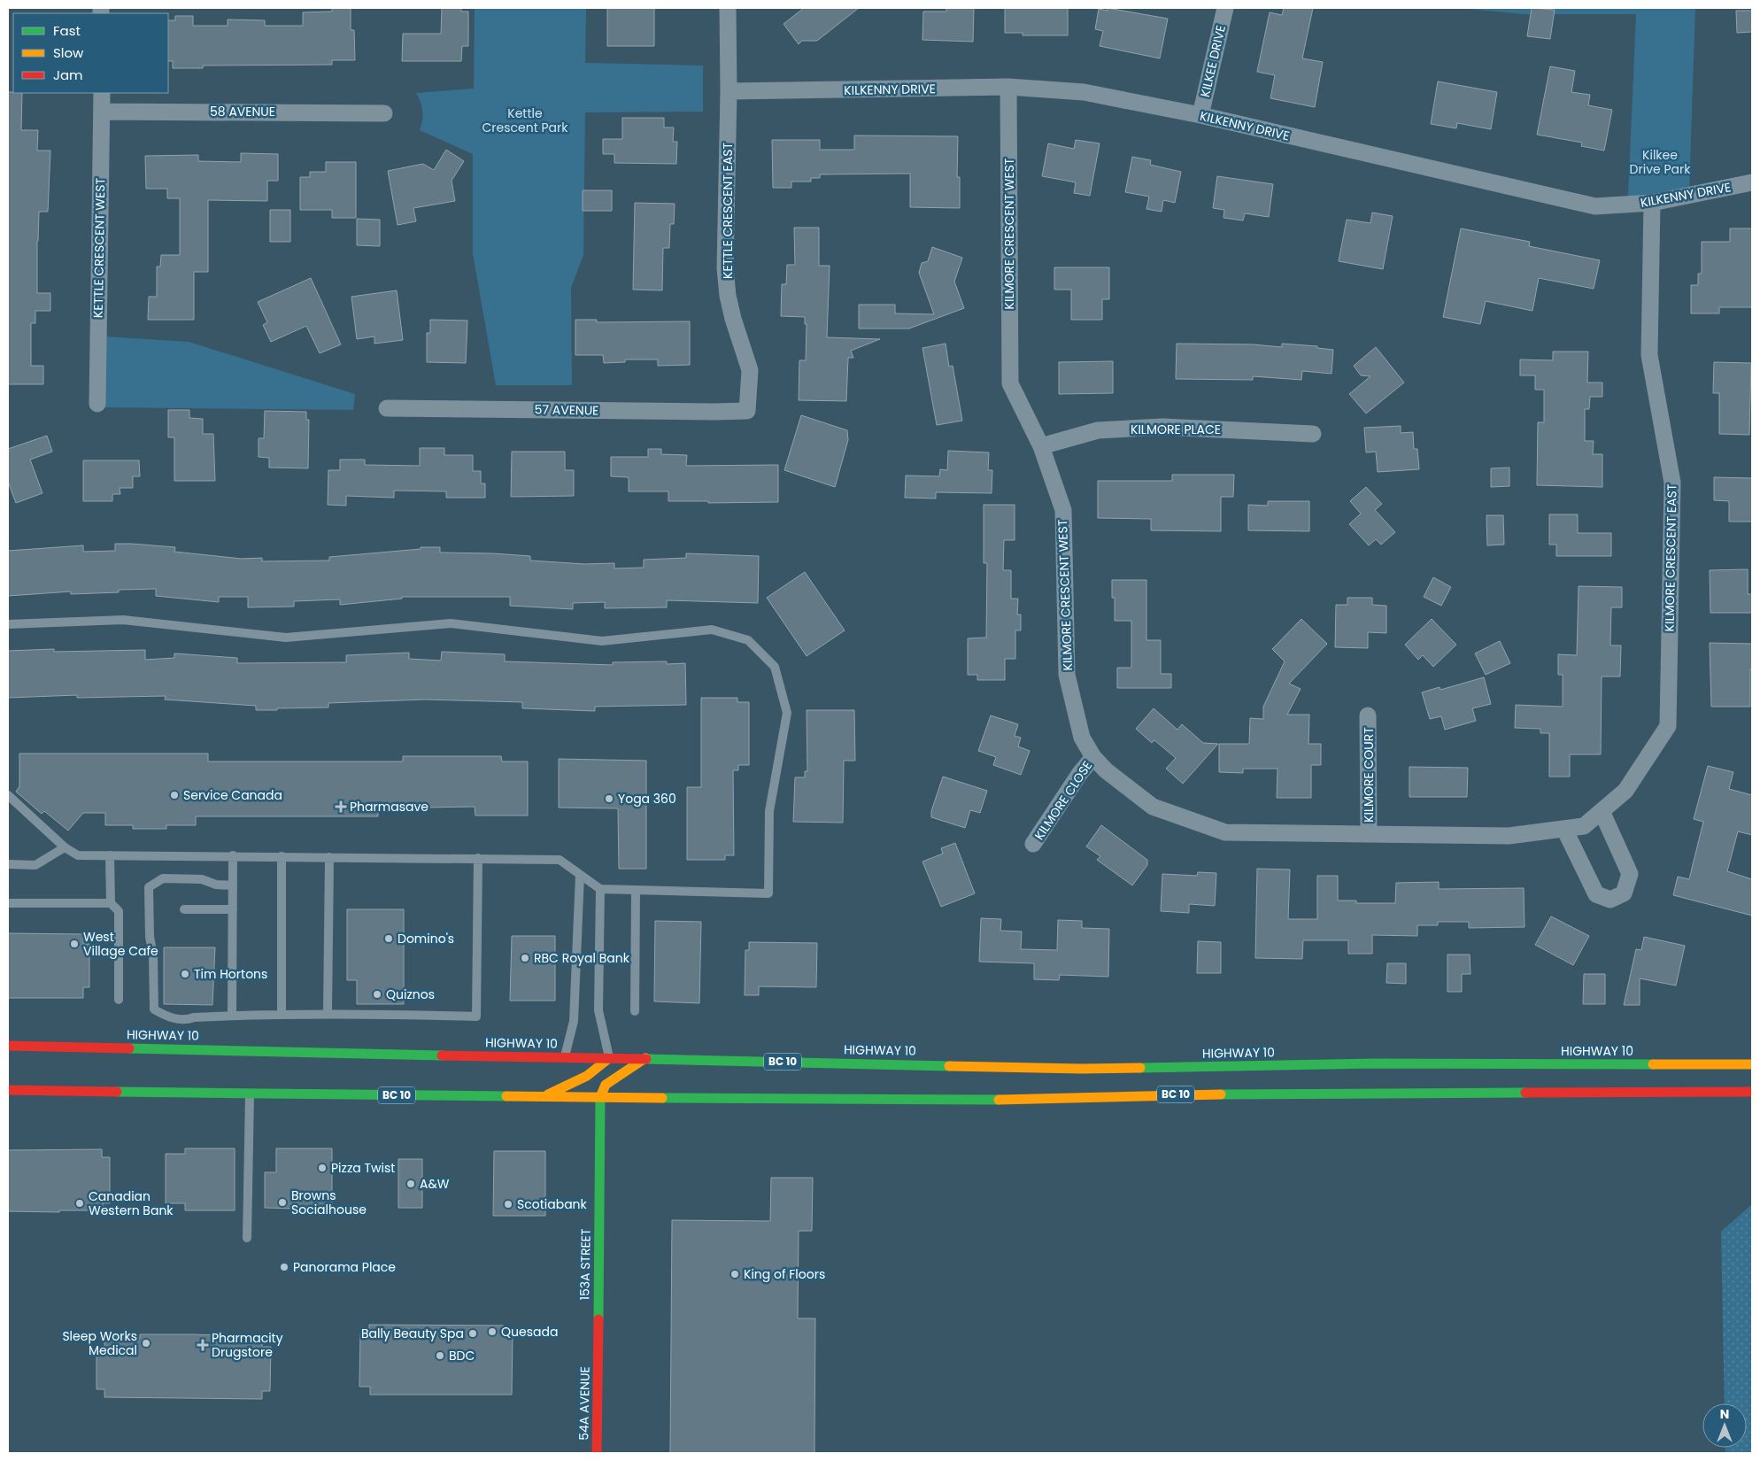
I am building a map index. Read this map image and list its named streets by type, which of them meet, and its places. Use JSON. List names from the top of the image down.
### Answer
{
  "streets": {
    "main road": [
      "HIGHWAY 10",
      "BC 10",
      "153A STREET",
      "54A AVENUE"
    ],
    "street": [
      "KILKEE DRIVE",
      "KILKENNY DRIVE",
      "58 AVENUE",
      "KETTLE CRESCENT EAST",
      "KILMORE CRESCENT WEST",
      "KETTLE CRESCENT WEST",
      "57 AVENUE",
      "KILMORE PLACE",
      "KILMORE CRESCENT EAST",
      "KILMORE COURT",
      "KILMORE CLOSE"
    ]
  },
  "crossings": [
    ["KILKEE DRIVE", "KILKENNY DRIVE"],
    ["KILKENNY DRIVE", "KETTLE CRESCENT EAST"],
    ["KILKENNY DRIVE", "KILMORE CRESCENT WEST"],
    ["KILKENNY DRIVE", "KILMORE CRESCENT EAST"],
    ["58 AVENUE", "KETTLE CRESCENT WEST"],
    ["KETTLE CRESCENT EAST", "57 AVENUE"],
    ["KILMORE CRESCENT WEST", "KILMORE PLACE"],
    ["KILMORE CRESCENT WEST", "KILMORE CRESCENT EAST"],
    ["KILMORE CRESCENT WEST", "KILMORE COURT"],
    ["KILMORE CRESCENT WEST", "KILMORE CLOSE"],
    ["KILMORE CRESCENT EAST", "KILMORE COURT"],
    ["BC 10", "153A STREET"],
    ["153A STREET", "54A AVENUE"]
  ],
  "parks": ["Kettle Crescent Park", "Kilkee Drive Park"],
  "places": {
    "other": [
      "Service Canada",
      "Yoga 360",
      "Domino's",
      "West Village Cafe",
      "RBC Royal Bank",
      "Tim Hortons",
      "Quiznos",
      "Pizza Twist",
      "A&W",
      "Browns Socialhouse",
      "Canadian Western Bank",
      "Scotiabank",
      "Panorama Place",
      "King of Floors",
      "Quesada",
      "Bally Beauty Spa",
      "Sleep Works Medical",
      "BDC"
    ],
    "health": ["Pharmasave", "Pharmacity Drugstore"]
  },
  "legend": ["Fast", "Slow", "Jam"],
  "north": "top"
}
